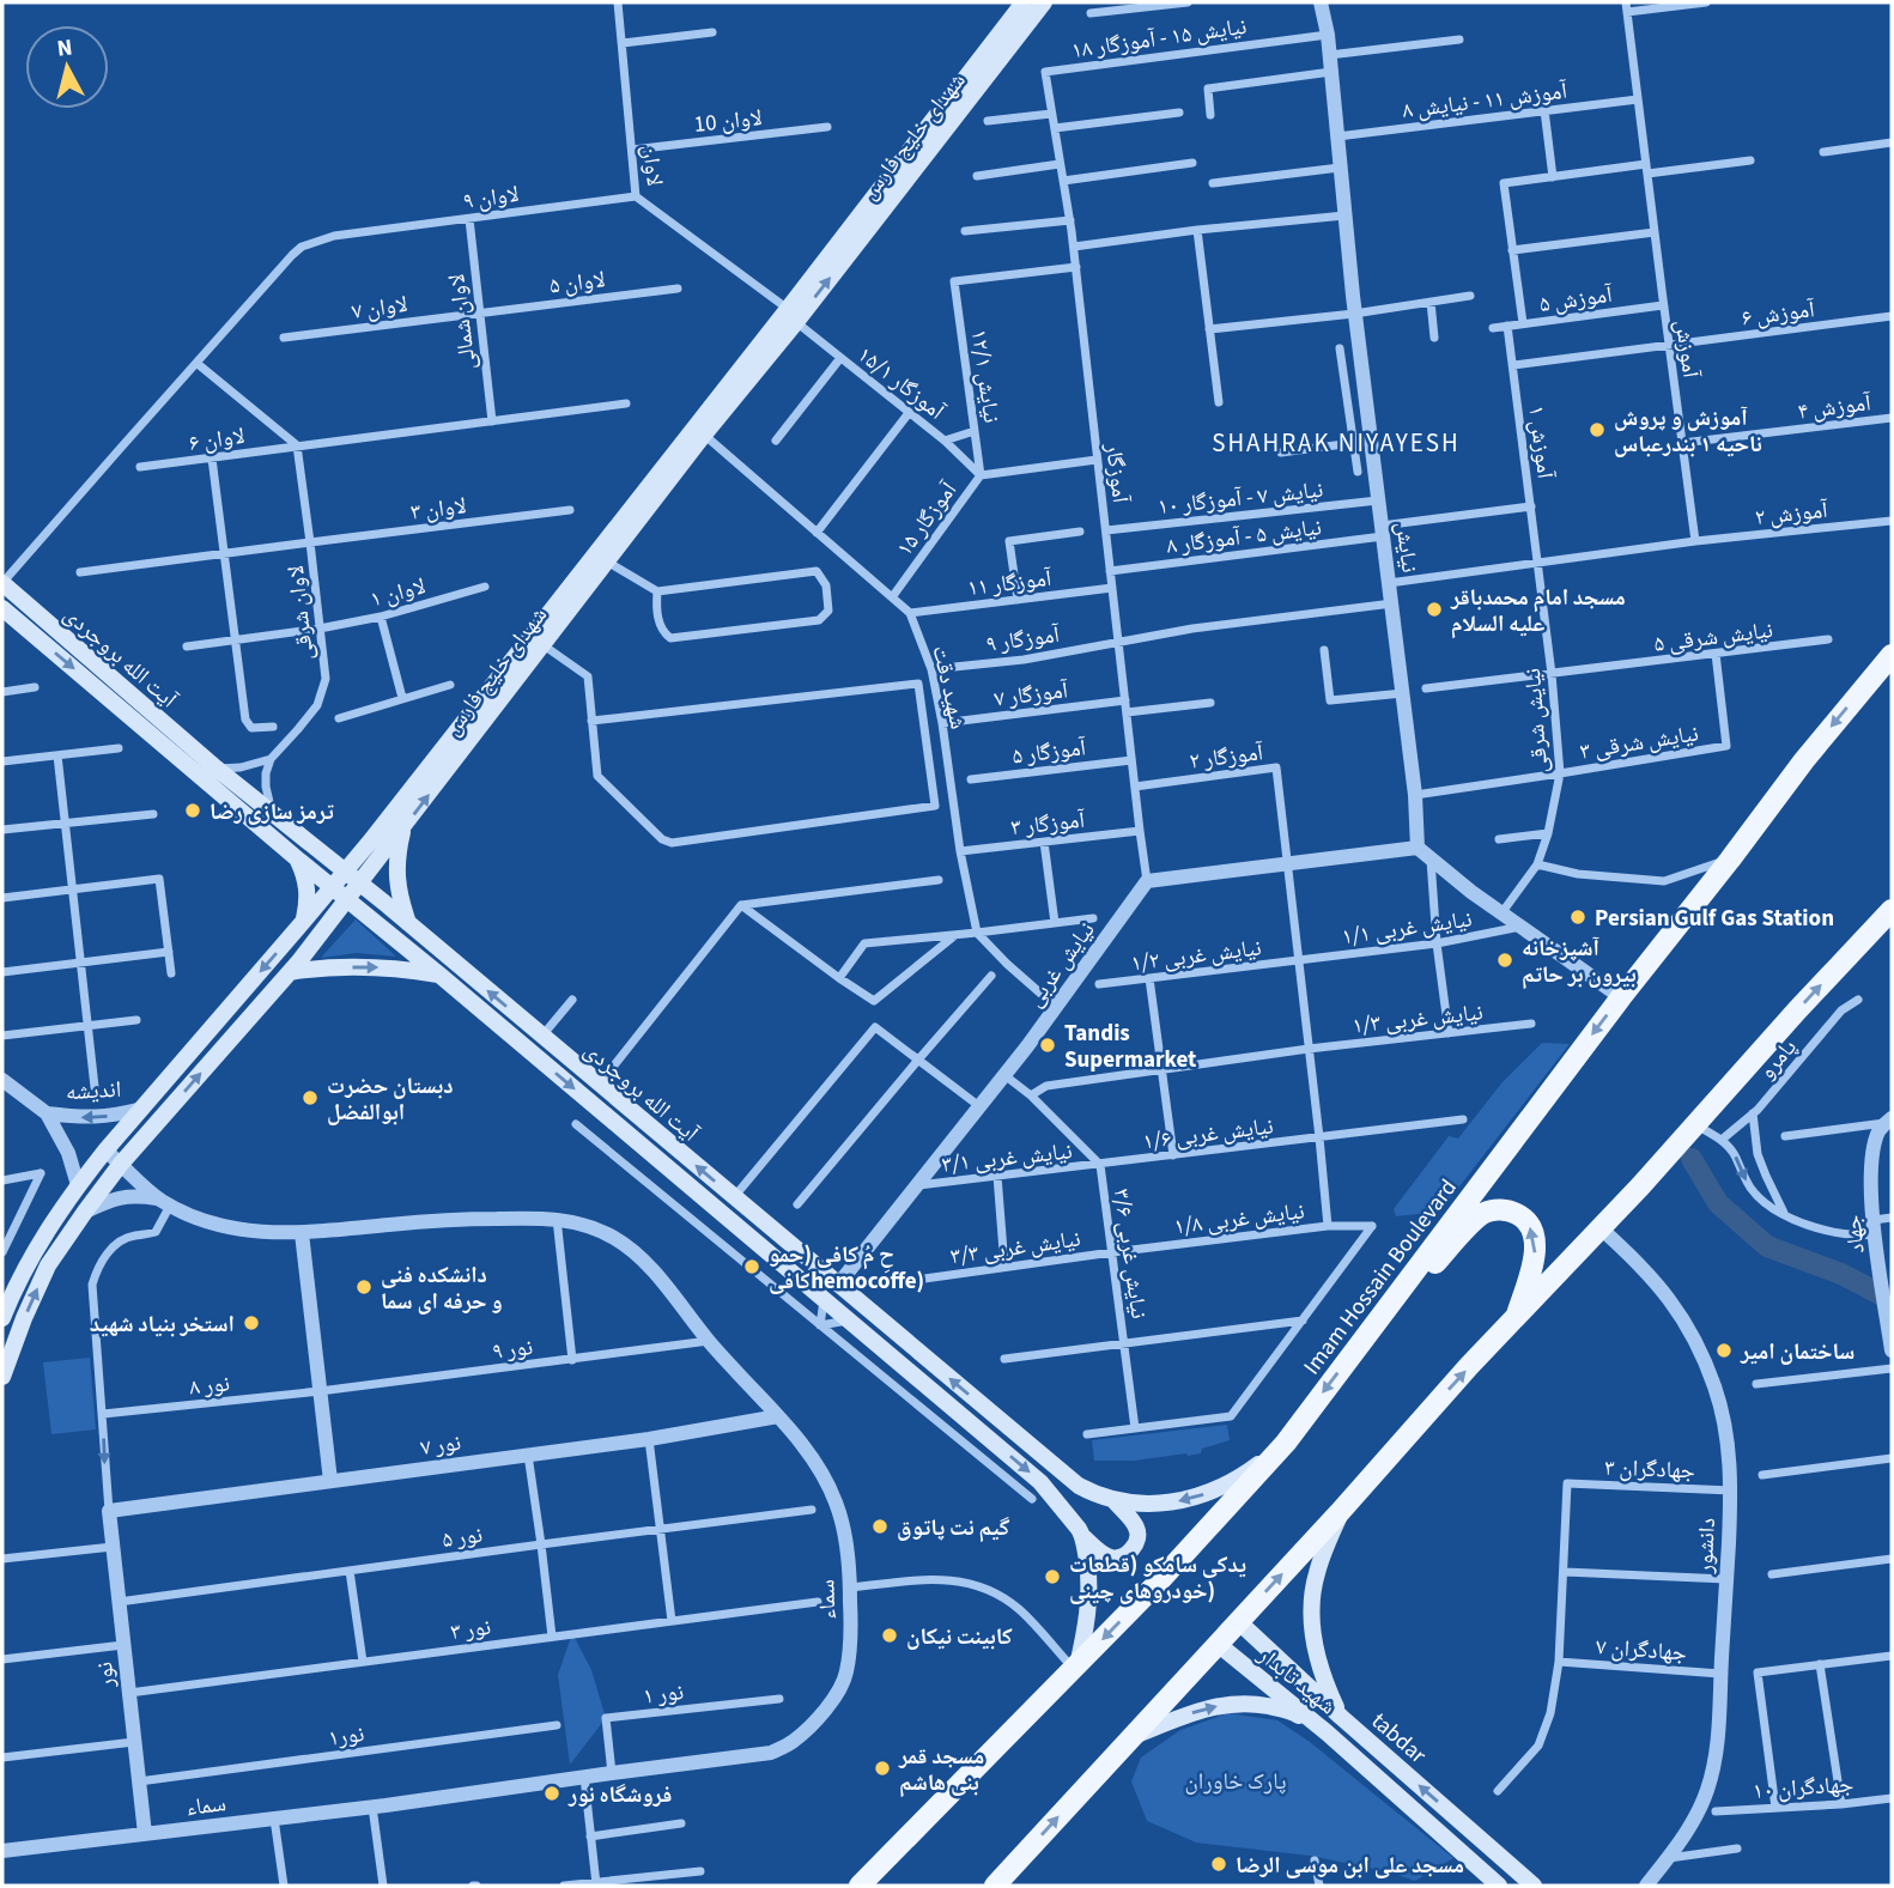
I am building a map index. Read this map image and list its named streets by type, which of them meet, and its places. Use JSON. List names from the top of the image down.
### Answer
{
  "streets": {
    "main road": [
      "شهدای خلیج فارس",
      "آیت الله بروجردی",
      "Imam Hossain Boulevard",
      "شهید تابدار",
      "tabdar"
    ],
    "street": [
      "نیایش ۱۵ - آموزگار ۱۸",
      "آموزش ۱۱ - نیایش ۸",
      "لاوان 10",
      "لاوان",
      "لاوان ۹",
      "لاوان ۵",
      "آموزش ۵",
      "لاوان ۷",
      "آموزش ۶",
      "لاوان شمالی",
      "آموزش",
      "نیایش ۱۲/۱",
      "آموزگار ۱۵/۱",
      "آموزش ۴",
      "لاوان ۶",
      "آموزش ۱",
      "آموزگار",
      "نیایش ۷ - آموزگار ۱۰",
      "لاوان ۳",
      "آموزش ۲",
      "آموزگار ۱۵",
      "نیایش ۵ - آموزگار ۸",
      "نیایش",
      "آموزگار ۱۱",
      "لاوان ۱",
      "لاوان شرقی",
      "نیایش شرقی ۵",
      "آموزگار ۹",
      "شهید دقت",
      "آموزگار ۷",
      "نیایش شرقی",
      "نیایش شرقی ۳",
      "آموزگار ۵",
      "آموزگار ۲",
      "آموزگار ۳",
      "نیایش غربی ۱/۱",
      "نیایش غربی ۱/۲",
      "نیایش غربی",
      "نیایش غربی ۱/۳",
      "پامرو",
      "اندیشه",
      "نیایش غربی ۱/۶",
      "نیایش غربی ۳/۱",
      "نیایش غربی ۱/۸",
      "جهاد",
      "نیایش غربی ۳/۳",
      "نیایش غربی ۳/۶",
      "نور ۹",
      "نور ۸",
      "نور ۷",
      "جهادگران ۳",
      "نور ۵",
      "دانشور",
      "سماء",
      "نور ۳",
      "جهادگران ۷",
      "نور",
      "نور ۱",
      "نور۱",
      "جهادگران ۱۰"
    ]
  },
  "crossings": [
    ["نیایش ۱۵ - آموزگار ۱۸", "آموزگار"],
    ["نیایش ۱۵ - آموزگار ۱۸", "نیایش"],
    ["آموزش ۱۱ - نیایش ۸", "آموزش"],
    ["آموزش ۱۱ - نیایش ۸", "نیایش"],
    ["لاوان 10", "لاوان"],
    ["شهدای خلیج فارس", "لاوان"],
    ["شهدای خلیج فارس", "آموزگار ۱۵/۱"],
    ["شهدای خلیج فارس", "آیت الله بروجردی"],
    ["شهدای خلیج فارس", "شهید دقت"],
    ["شهدای خلیج فارس", "اندیشه"],
    ["شهدای خلیج فارس", "سماء"],
    ["لاوان", "لاوان ۹"],
    ["لاوان", "آموزگار ۱۵/۱"],
    ["لاوان ۹", "لاوان شمالی"],
    ["لاوان ۹", "آیت الله بروجردی"],
    ["لاوان ۵", "لاوان ۷"],
    ["لاوان ۵", "لاوان شمالی"],
    ["آموزش ۵", "آموزش"],
    ["آموزش ۵", "آموزش ۱"],
    ["لاوان ۷", "لاوان شمالی"],
    ["آموزش ۶", "آموزش"],
    ["آموزش ۶", "آموزش ۱"],
    ["آموزش", "آموزش ۴"],
    ["آموزش", "آموزش ۲"],
    ["نیایش ۱۲/۱", "آموزگار ۱۵/۱"],
    ["نیایش ۱۲/۱", "آموزگار"],
    ["نیایش ۱۲/۱", "آموزگار ۱۵"],
    ["آموزگار ۱۵/۱", "آموزگار ۱۵"],
    ["لاوان ۶", "لاوان شرقی"],
    ["آموزش ۱", "نیایش ۵ - آموزگار ۸"],
    ["آموزش ۱", "نیایش شرقی"],
    ["آموزگار", "نیایش ۷ - آموزگار ۱۰"],
    ["آموزگار", "آموزگار ۱۵"],
    ["آموزگار", "نیایش ۵ - آموزگار ۸"],
    ["آموزگار", "آموزگار ۱۱"],
    ["آموزگار", "آموزگار ۹"],
    ["آموزگار", "آموزگار ۷"],
    ["آموزگار", "آموزگار ۵"],
    ["آموزگار", "آموزگار ۲"],
    ["آموزگار", "آموزگار ۳"],
    ["آموزگار", "نیایش غربی"],
    ["نیایش ۷ - آموزگار ۱۰", "نیایش"],
    ["لاوان ۳", "لاوان شرقی"],
    ["آموزگار ۱۵", "شهید دقت"],
    ["نیایش ۵ - آموزگار ۸", "نیایش"],
    ["نیایش", "آموزگار ۹"],
    ["نیایش", "نیایش شرقی ۳"],
    ["آموزگار ۱۱", "شهید دقت"],
    ["لاوان ۱", "لاوان شرقی"],
    ["نیایش شرقی ۵", "نیایش شرقی"],
    ["نیایش شرقی ۵", "نیایش شرقی ۳"],
    ["آموزگار ۹", "شهید دقت"],
    ["آیت الله بروجردی", "نیایش غربی"],
    ["آیت الله بروجردی", "Imam Hossain Boulevard"],
    ["شهید دقت", "آموزگار ۷"],
    ["شهید دقت", "آموزگار ۳"],
    ["نیایش شرقی", "نیایش شرقی ۳"],
    ["نیایش غربی ۱/۱", "نیایش غربی ۱/۲"],
    ["نیایش غربی", "نیایش غربی ۳/۱"],
    ["نیایش غربی", "نیایش غربی ۳/۶"],
    ["نیایش غربی ۱/۳", "نیایش غربی ۳/۶"],
    ["نیایش غربی ۱/۶", "نیایش غربی ۳/۱"],
    ["نیایش غربی ۱/۶", "نیایش غربی ۳/۶"],
    ["نیایش غربی ۳/۱", "نیایش غربی ۳/۶"],
    ["نیایش غربی ۱/۸", "نیایش غربی ۳/۳"],
    ["نیایش غربی ۱/۸", "نیایش غربی ۳/۶"],
    ["نیایش غربی ۳/۳", "نیایش غربی ۳/۶"],
    ["نور ۹", "نور ۸"],
    ["نور ۹", "سماء"],
    ["نور ۷", "سماء"],
    ["نور ۷", "نور"],
    ["جهادگران ۳", "دانشور"],
    ["نور ۵", "نور"],
    ["دانشور", "جهادگران ۷"],
    ["سماء", "نور"],
    ["سماء", "نور ۱"],
    ["نور ۳", "نور"],
    ["نور", "نور۱"]
  ],
  "one_way": ["tabdar"],
  "districts": ["SHAHRAK NIYAYESH"],
  "parks": ["پارک خاوران"],
  "places": [
    "آموزش و پروش ناحیه ۱ بندرعباس",
    "مسجد امام محمدباقر علیه السلام",
    "ترمز سازی رضا",
    "Persian Gulf Gas Station",
    "آشپزخانه بیرون بر حاتم",
    "Tandis Supermarket",
    "دبستان حضرت ابوالفضل",
    "حِ مُ کافی (حمو کافیhemocoffe)",
    "دانشکده فنی و حرفه ای سما",
    "استخر بنیاد شهید",
    "ساختمان امیر",
    "گیم نت پاتوق",
    "یدکی سامکو (قطعات خودروهای چینی)",
    "کابینت نیکان",
    "مسجد قمر بنی هاشم",
    "فروشگاه نور",
    "مسجد علی ابن موسی الرضا"
  ],
  "north": "top"
}
